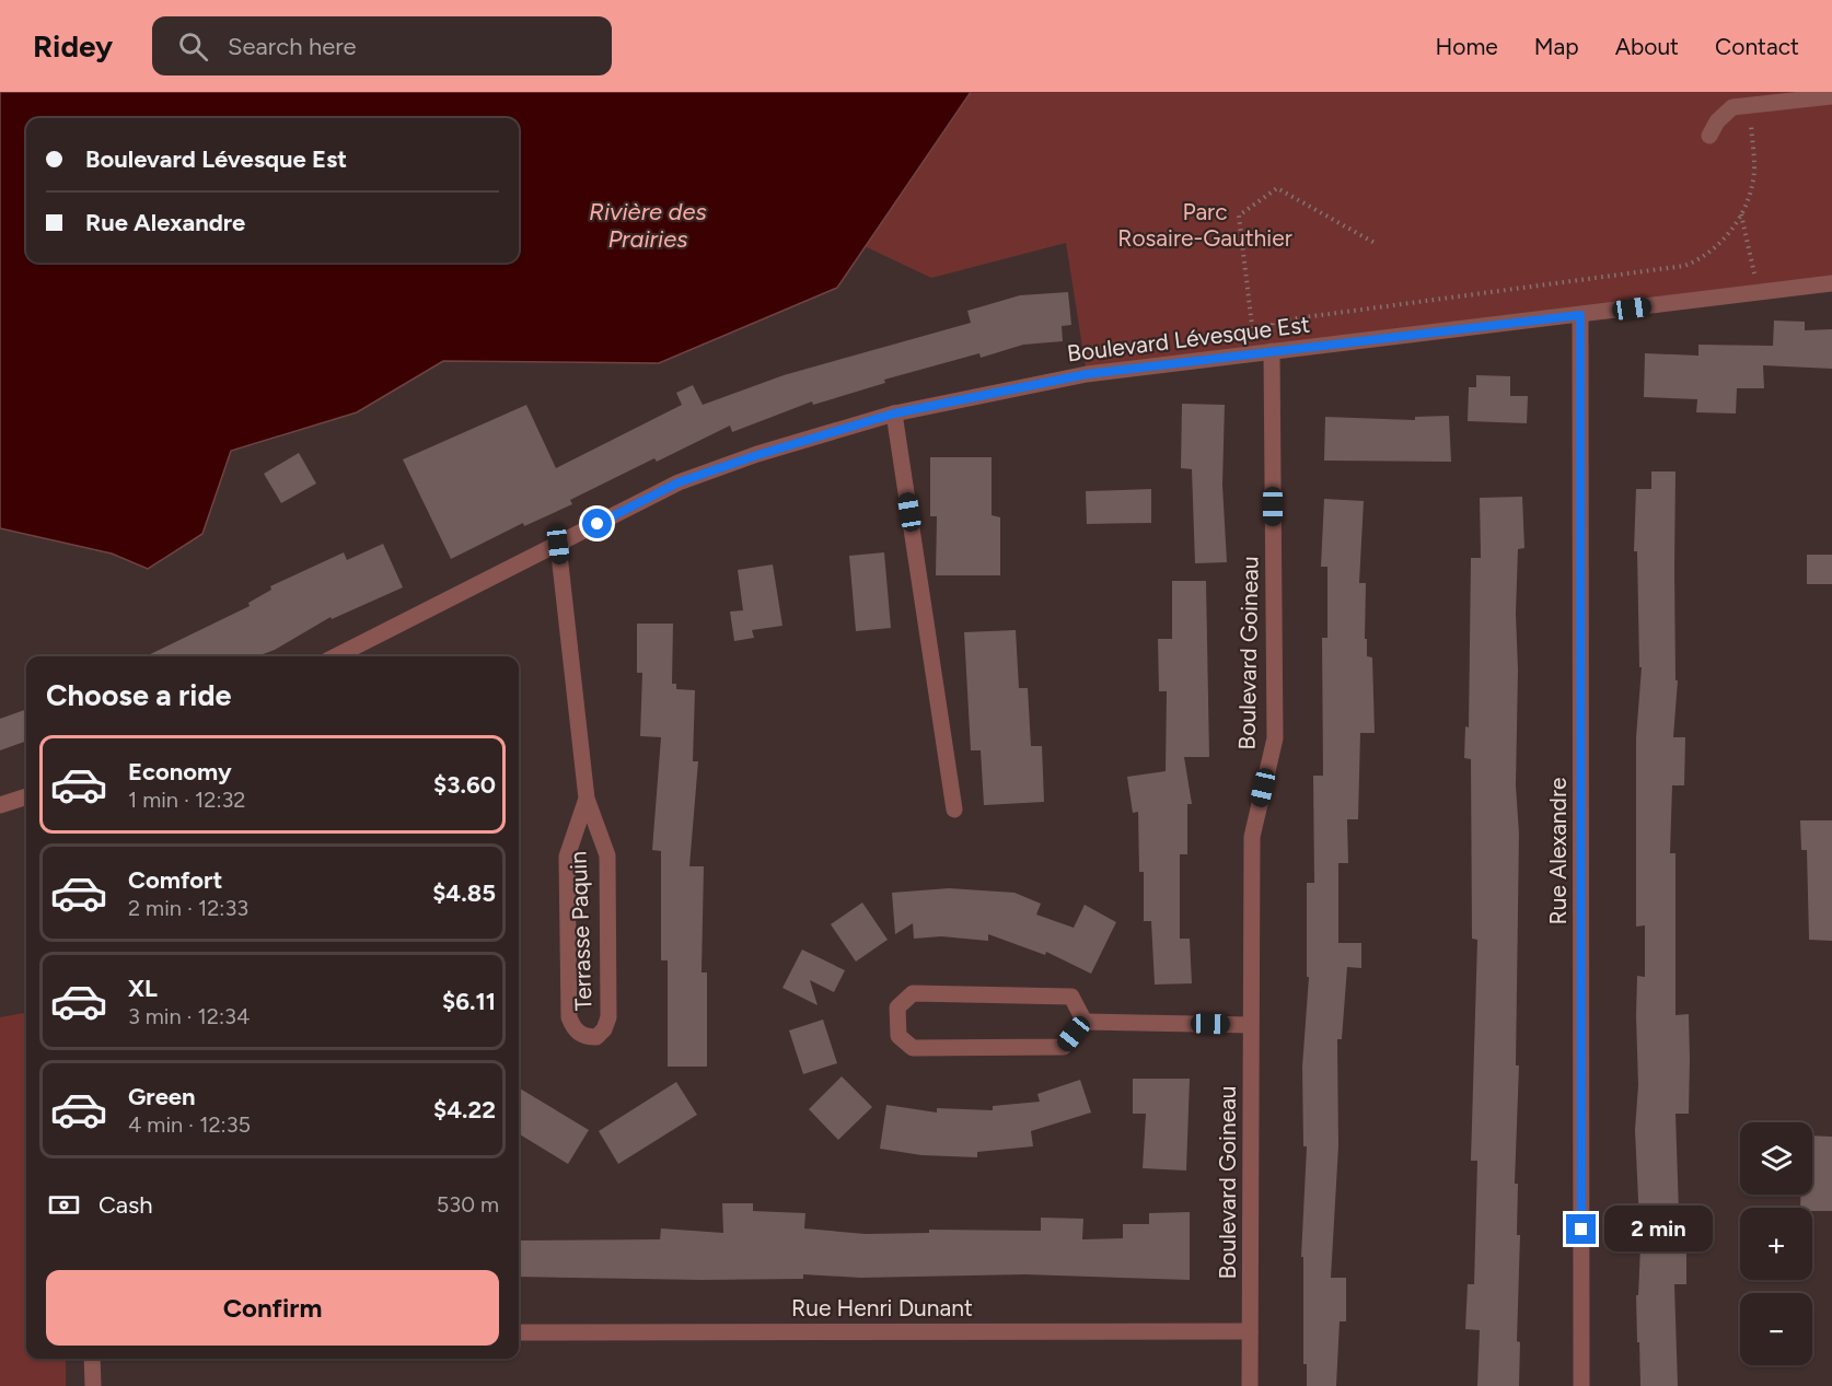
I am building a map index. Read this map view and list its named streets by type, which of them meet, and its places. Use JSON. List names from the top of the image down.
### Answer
{
  "streets": {
    "street": [
      "Boulevard Lévesque Est",
      "Boulevard Goineau",
      "Rue Alexandre",
      "Terrasse Paquin",
      "Rue Henri Dunant"
    ]
  },
  "crossings": [
    ["Boulevard Lévesque Est", "Boulevard Goineau"],
    ["Boulevard Lévesque Est", "Rue Alexandre"],
    ["Boulevard Lévesque Est", "Terrasse Paquin"],
    ["Boulevard Goineau", "Rue Henri Dunant"]
  ],
  "water": ["Rivière des Prairies"],
  "parks": ["Parc Rosaire-Gauthier"],
  "page": {
    "header": "Ridey",
    "search": "Search here",
    "nav": [
      "Home",
      "Map",
      "About",
      "Contact"
    ],
    "banner": ["Boulevard Lévesque Est", "Rue Alexandre"],
    "heading": "Choose a ride",
    "list": [
      {
        "name": "Economy",
        "note": "1 min · 12:32",
        "value": "$3.60"
      },
      {
        "name": "Comfort",
        "note": "2 min · 12:33",
        "value": "$4.85"
      },
      {
        "name": "XL",
        "note": "3 min · 12:34",
        "value": "$6.11"
      },
      {
        "name": "Green",
        "note": "4 min · 12:35",
        "value": "$4.22"
      }
    ],
    "map_buttons": ["+", "−"],
    "pay": ["Cash", "530 m"],
    "bubble": "2 min",
    "buttons": "Confirm"
  }
}
